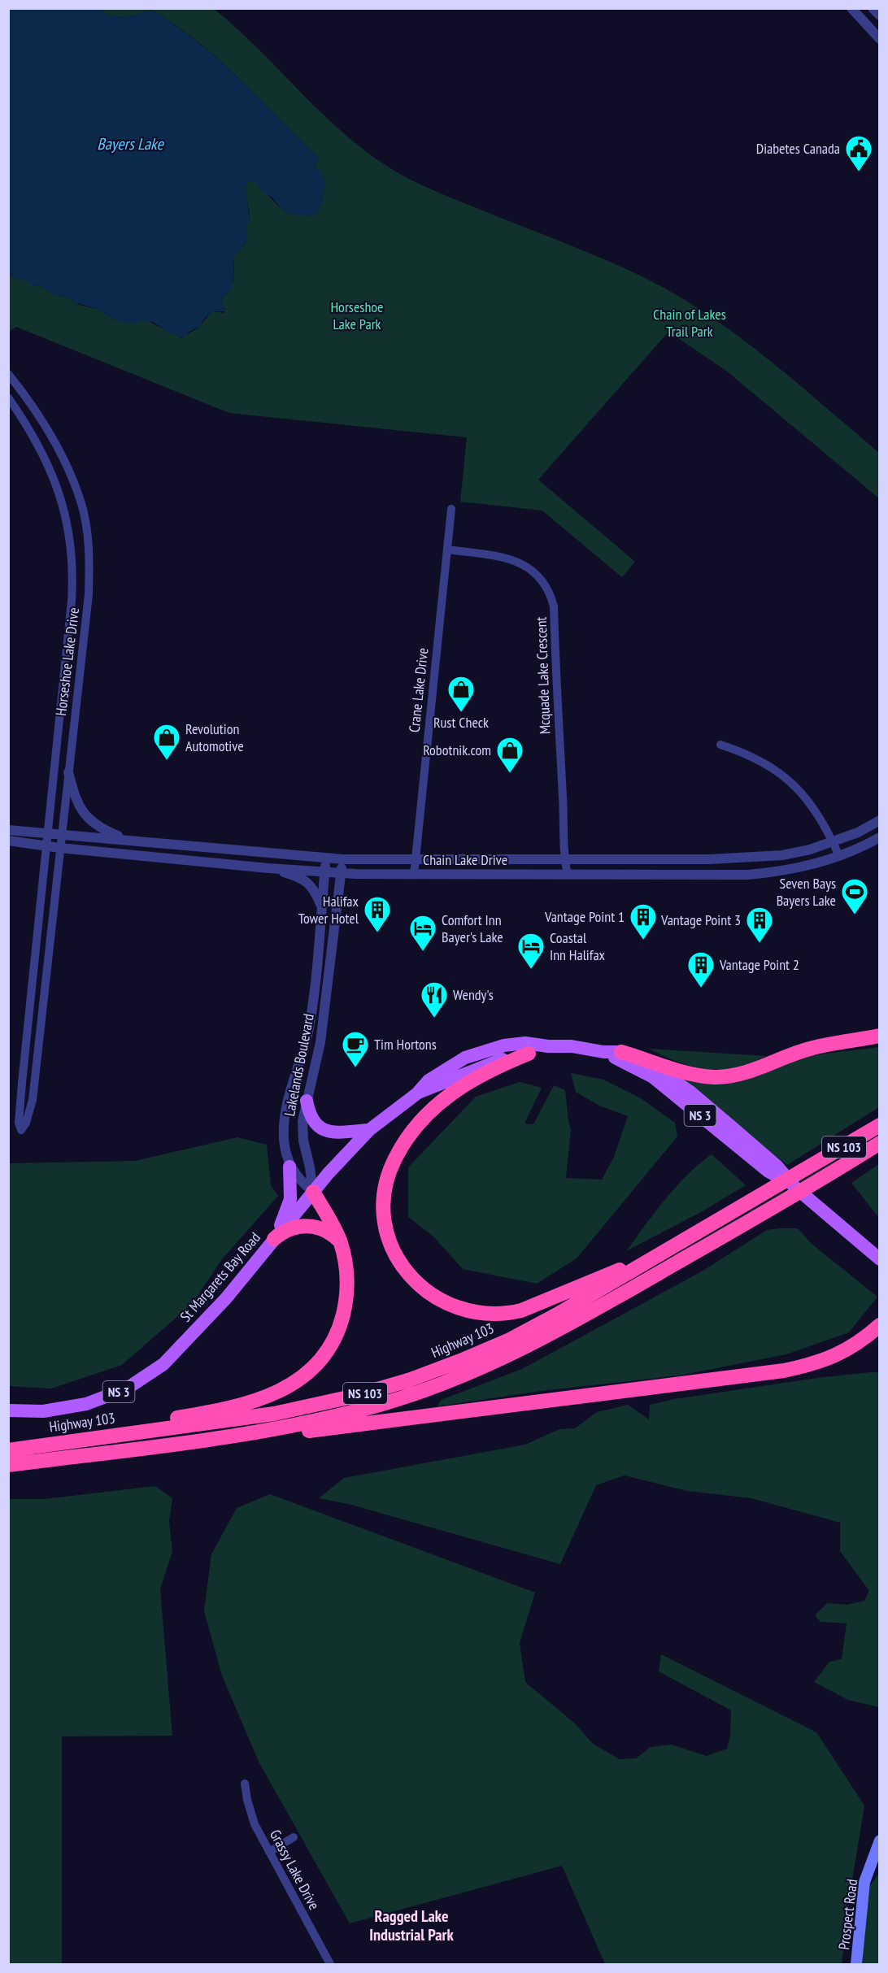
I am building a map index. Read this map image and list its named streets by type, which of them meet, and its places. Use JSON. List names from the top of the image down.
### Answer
{
  "streets": {
    "highway": ["NS 103", "Highway 103"],
    "main road": ["NS 3", "St Margarets Bay Road", "Prospect Road"],
    "street": [
      "Horseshoe Lake Drive",
      "Mcquade Lake Crescent",
      "Crane Lake Drive",
      "Chain Lake Drive",
      "Lakelands Boulevard",
      "Grassy Lake Drive"
    ]
  },
  "crossings": [
    ["Horseshoe Lake Drive", "Chain Lake Drive"],
    ["Mcquade Lake Crescent", "Crane Lake Drive"],
    ["Mcquade Lake Crescent", "Chain Lake Drive"],
    ["Crane Lake Drive", "Chain Lake Drive"],
    ["Chain Lake Drive", "Lakelands Boulevard"],
    ["Lakelands Boulevard", "St Margarets Bay Road"]
  ],
  "districts": ["Ragged Lake Industrial Park"],
  "water": ["Bayers Lake"],
  "parks": ["Horseshoe Lake Park", "Chain of Lakes Trail Park"],
  "places": {
    "public building": ["Diabetes Canada"],
    "shop": ["Rust Check", "Revolution Automotive", "Robotnik.com"],
    "sports": ["Seven Bays Bayers Lake"],
    "building": [
      "Halifax Tower Hotel",
      "Vantage Point 1",
      "Vantage Point 3",
      "Vantage Point 2"
    ],
    "hotel": ["Comfort Inn Bayer's Lake", "Coastal Inn Halifax"],
    "restaurant": ["Wendy's"],
    "cafe": ["Tim Hortons"]
  }
}
